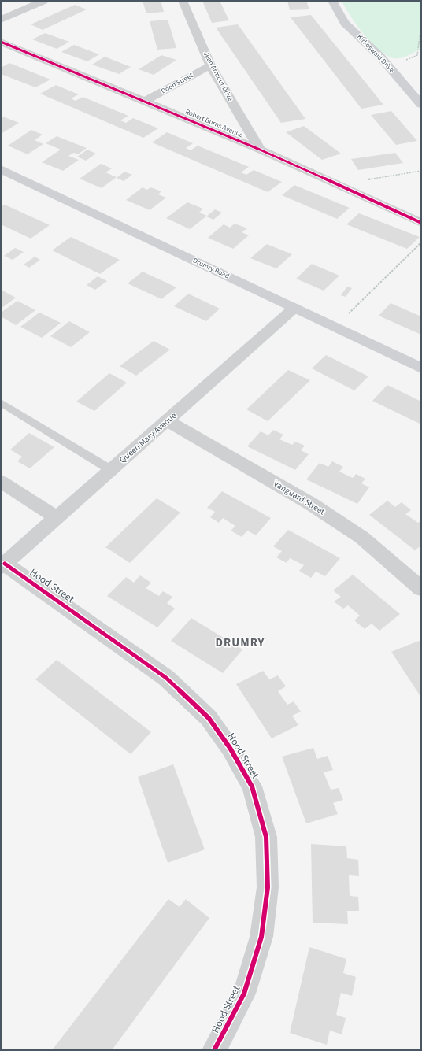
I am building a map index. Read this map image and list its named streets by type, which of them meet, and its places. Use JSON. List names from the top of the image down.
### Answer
{
  "streets": {
    "main road": ["Kirkoswald Drive", "Drumry Road"],
    "street": [
      "Jean Armour Drive",
      "Doon Street",
      "Robert Burns Avenue",
      "Queen Mary Avenue",
      "Vanguard Street",
      "Hood Street"
    ]
  },
  "crossings": [
    ["Jean Armour Drive", "Doon Street"],
    ["Jean Armour Drive", "Robert Burns Avenue"],
    ["Doon Street", "Robert Burns Avenue"],
    ["Drumry Road", "Queen Mary Avenue"],
    ["Queen Mary Avenue", "Vanguard Street"],
    ["Queen Mary Avenue", "Hood Street"]
  ],
  "districts": ["DRUMRY"]
}
